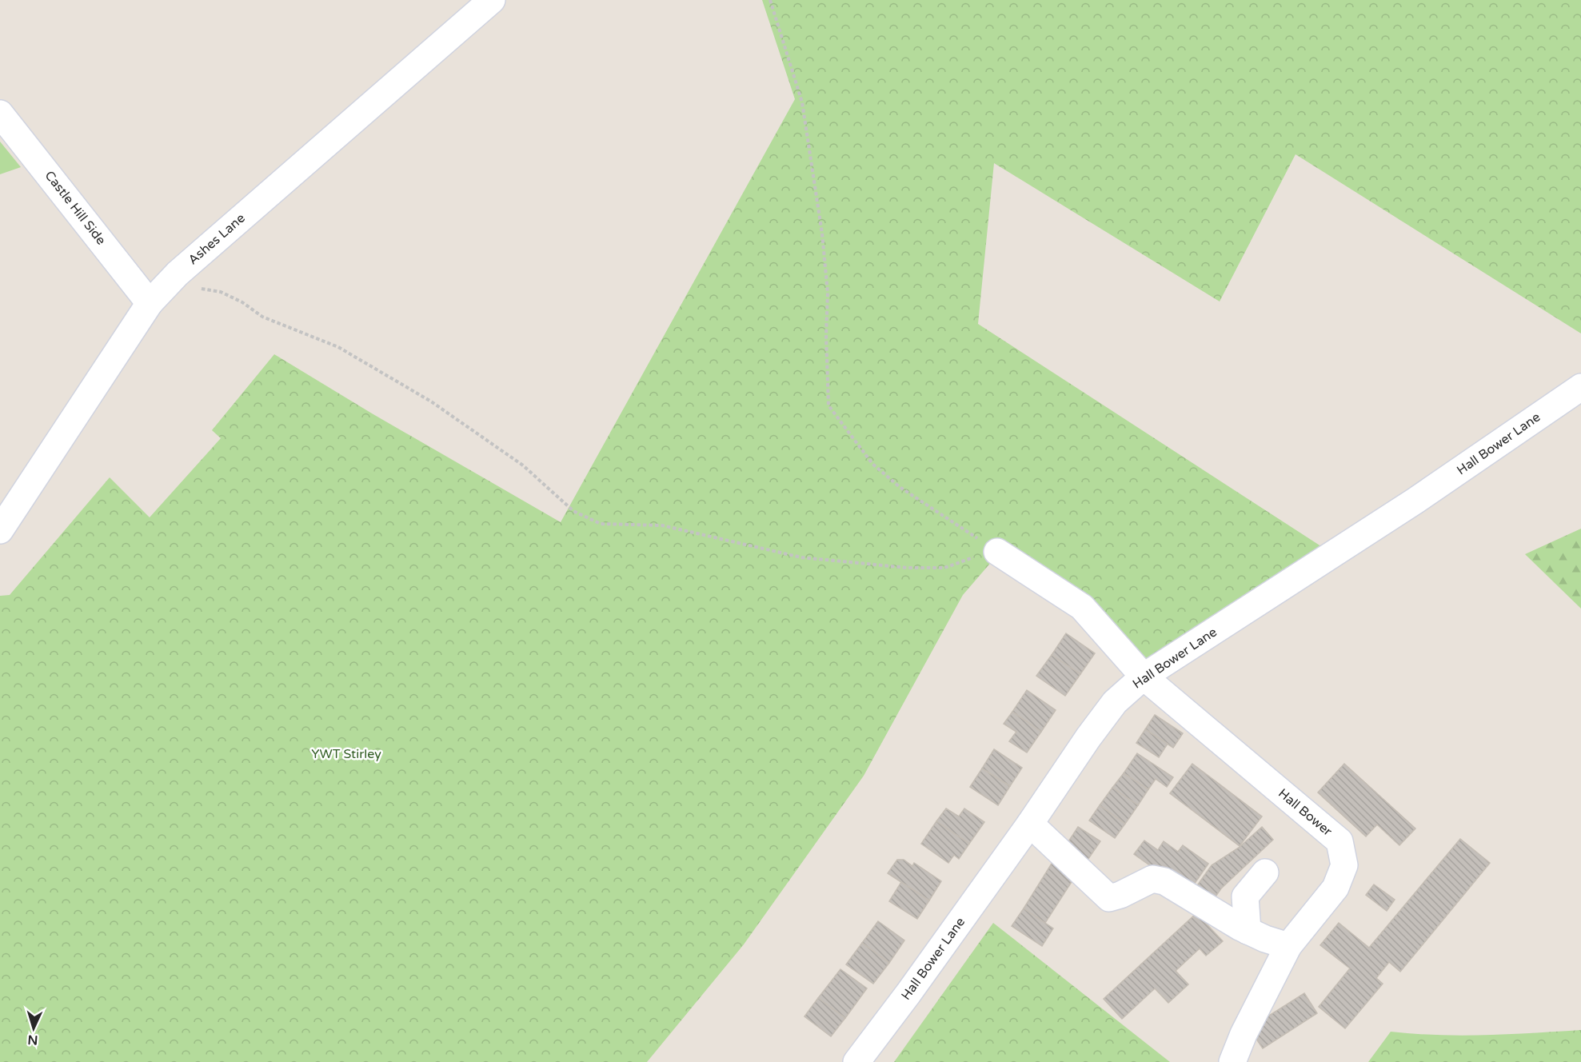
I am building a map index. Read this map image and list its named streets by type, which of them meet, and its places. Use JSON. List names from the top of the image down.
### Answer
{
  "streets": {
    "street": [
      "Castle Hill Side",
      "Ashes Lane",
      "Hall Bower Lane",
      "Hall Bower"
    ]
  },
  "crossings": [
    ["Castle Hill Side", "Ashes Lane"],
    ["Hall Bower Lane", "Hall Bower"]
  ],
  "parks": ["YWT Stirley"],
  "north": "bottom"
}
